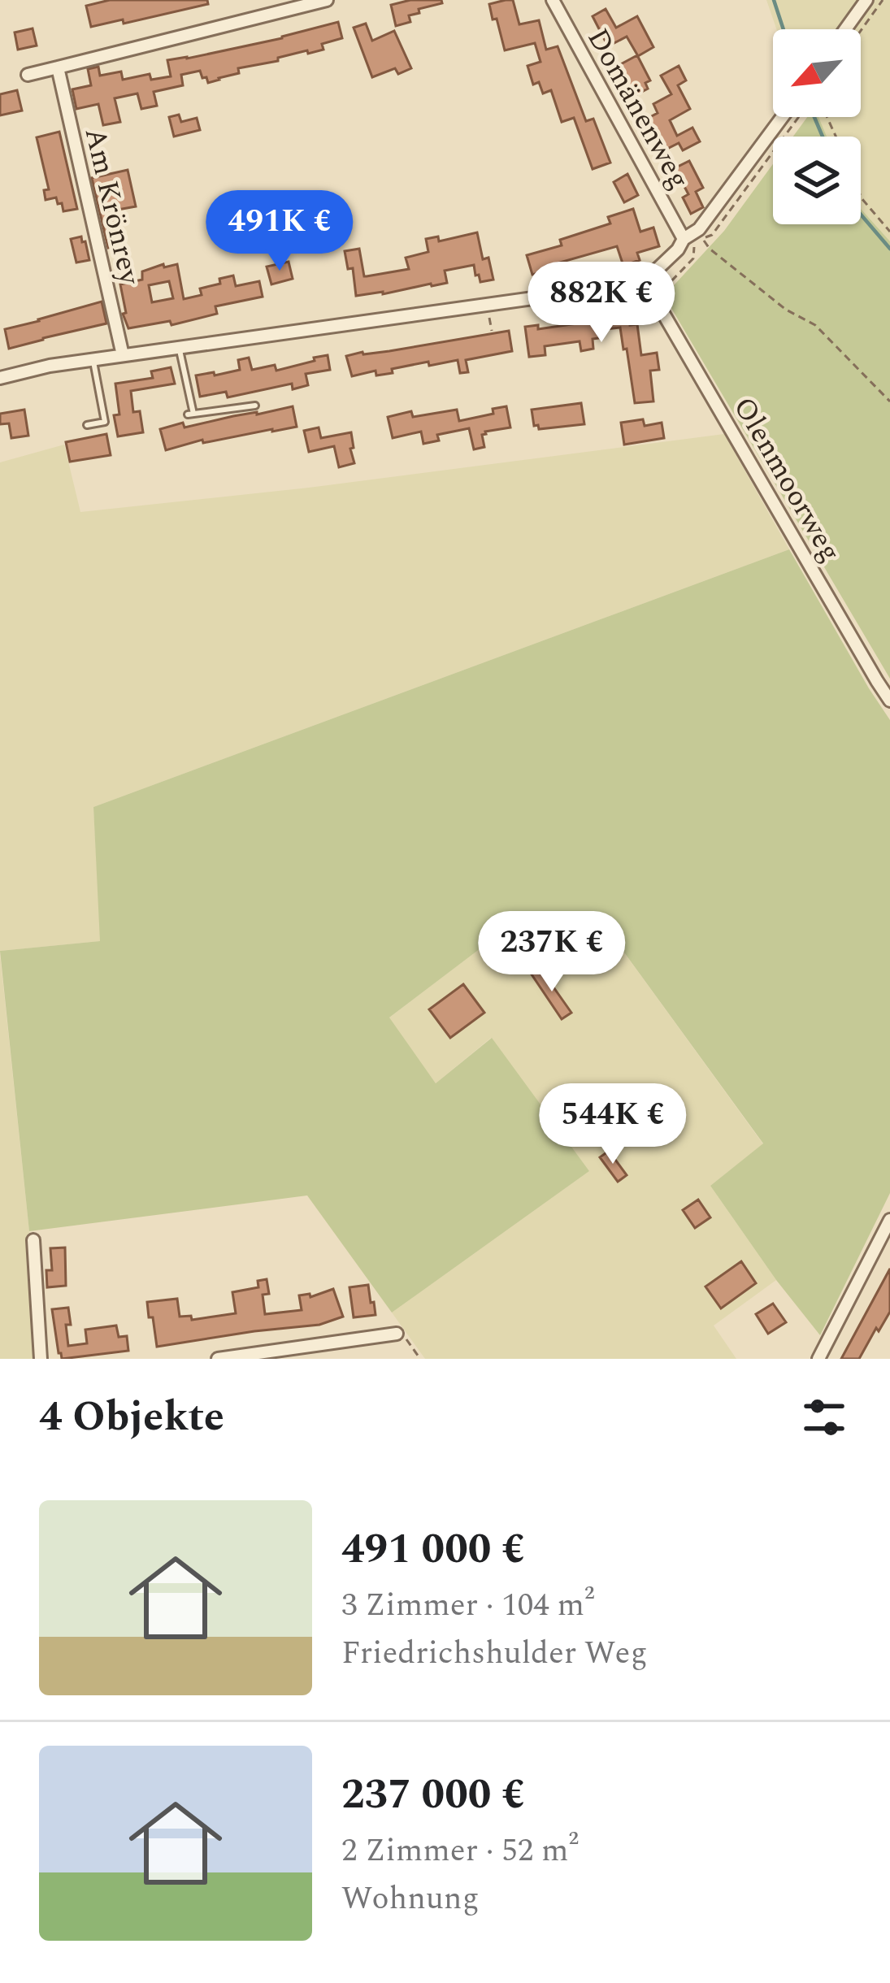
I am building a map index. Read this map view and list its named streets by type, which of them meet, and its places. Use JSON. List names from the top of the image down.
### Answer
{
  "streets": {
    "street": ["Domänenweg", "Am Krönrey", "Olenmoorweg"]
  },
  "north": "bottom left",
  "page": {
    "price": [
      "491K €",
      "882K €",
      "237K €",
      "544K €"
    ],
    "heading": "4 Objekte",
    "list": [
      {
        "name": "491 000 €",
        "note": "3 Zimmer · 104 m² · Friedrichshulder Weg"
      },
      {
        "name": "237 000 €",
        "note": "2 Zimmer · 52 m² · Wohnung"
      }
    ]
  }
}
